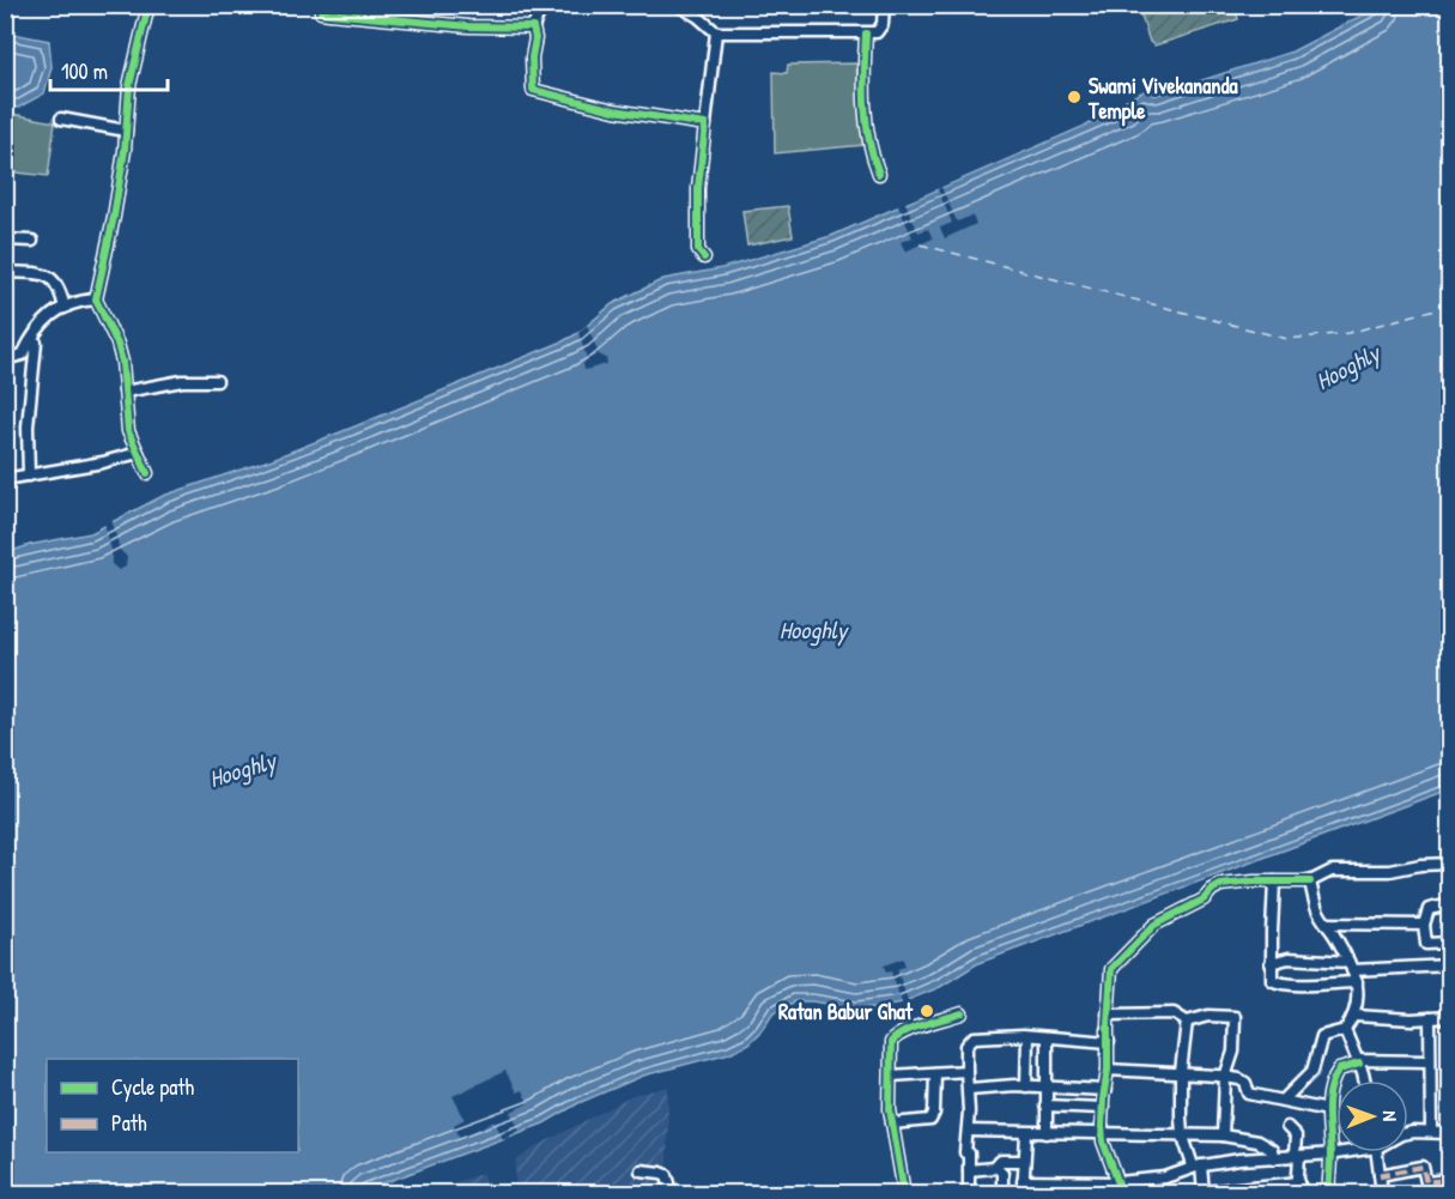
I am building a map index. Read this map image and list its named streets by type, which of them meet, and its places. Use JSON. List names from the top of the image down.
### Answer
{
  "water": ["Hooghly"],
  "places": ["Swami Vivekananda Temple", "Ratan Babur Ghat"],
  "legend": ["Cycle path", "Path"],
  "scale_bar": "100 m",
  "north": "right"
}
